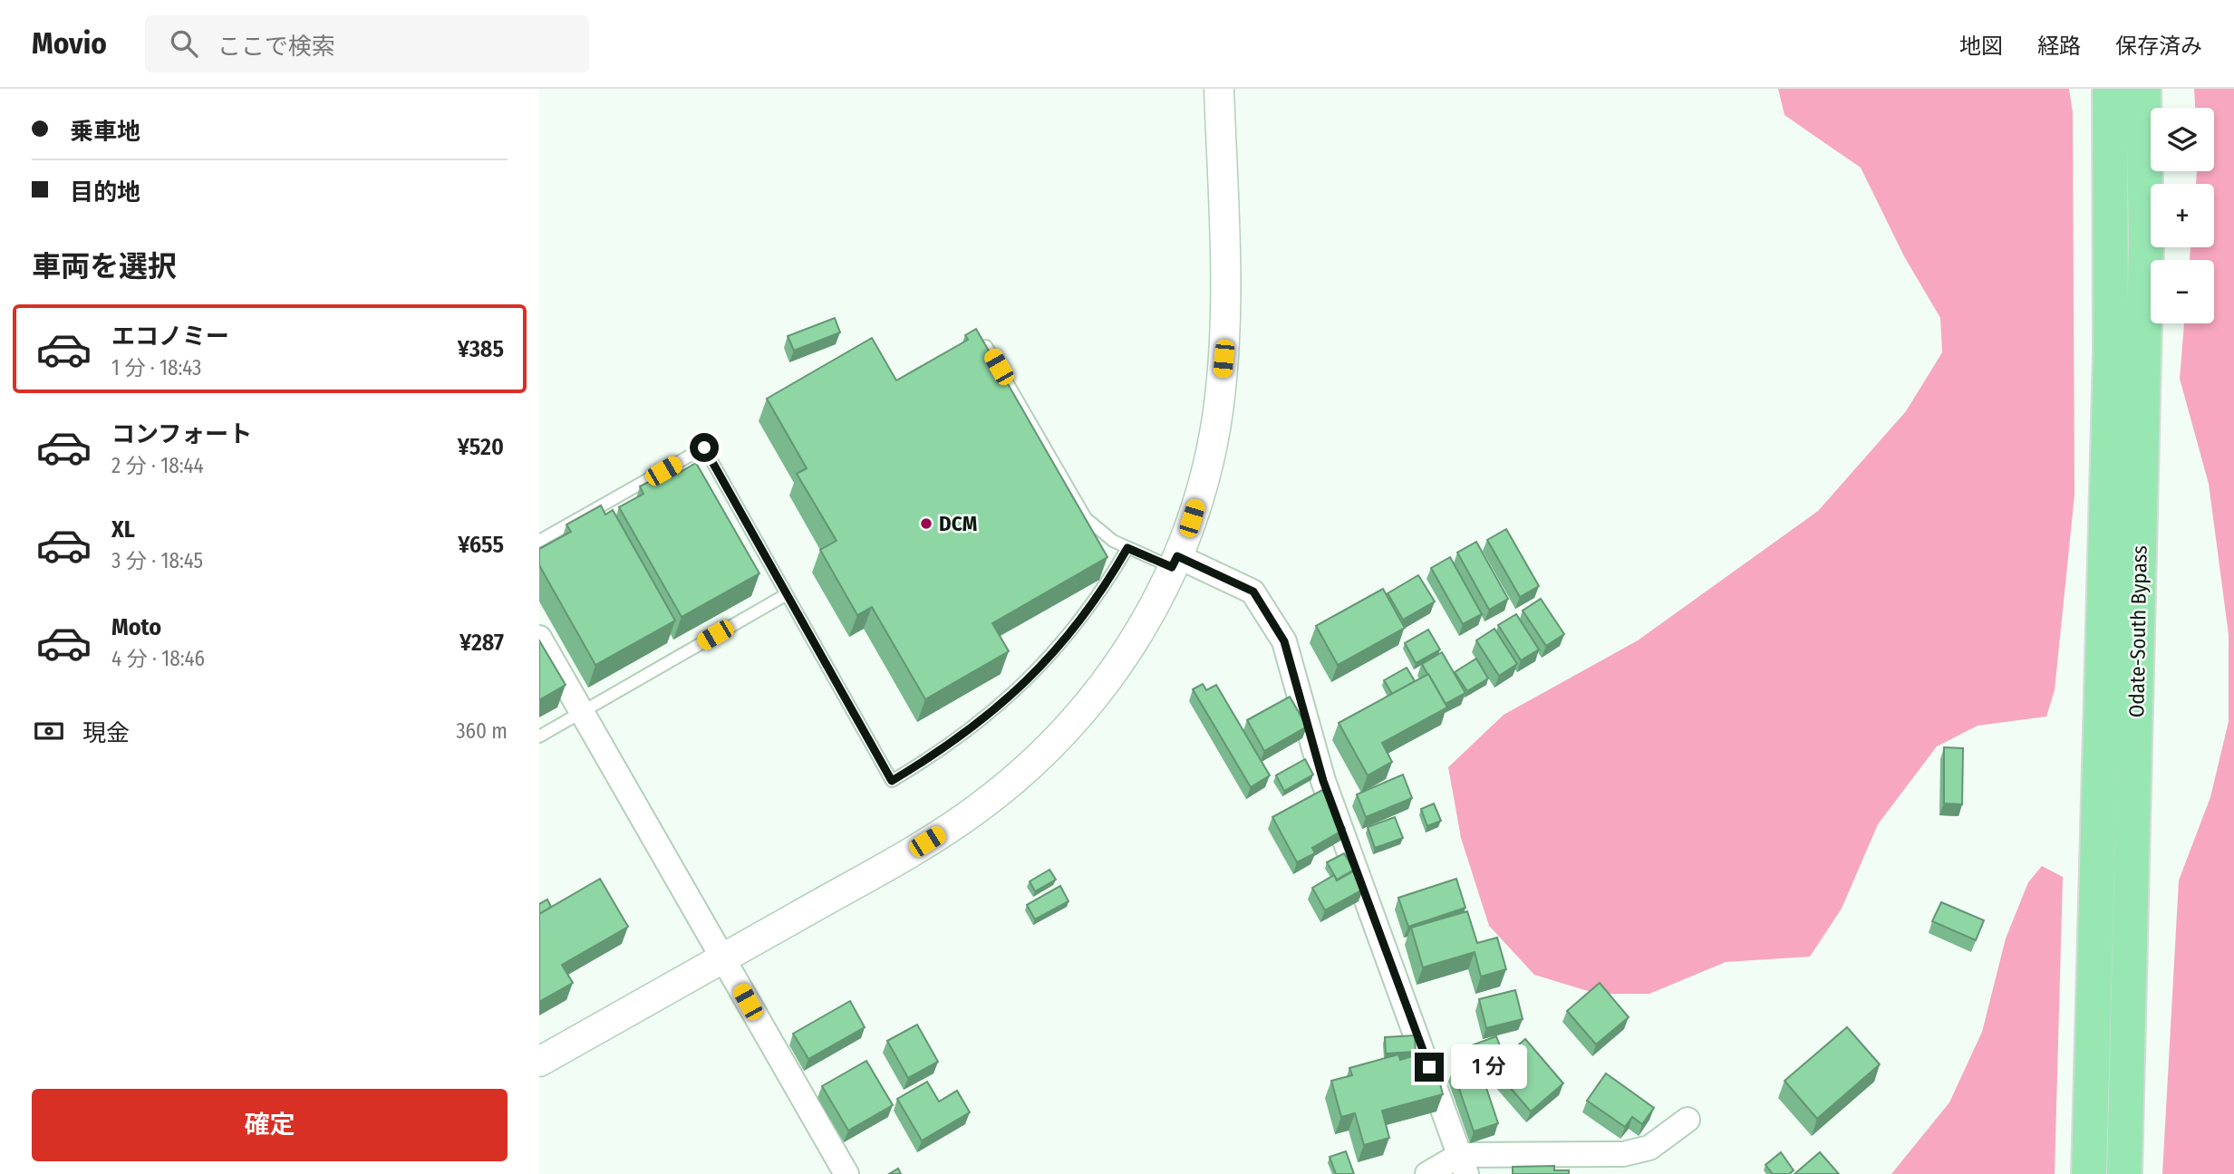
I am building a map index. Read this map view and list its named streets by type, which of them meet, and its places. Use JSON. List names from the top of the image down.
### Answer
{
  "streets": {
    "highway": ["Odate-South Bypass"]
  },
  "places": ["DCM"],
  "page": {
    "header": "Movio",
    "search": "ここで検索",
    "nav": ["地図", "経路", "保存済み"],
    "banner": ["乗車地", "目的地"],
    "map_buttons": ["+", "−"],
    "heading": "車両を選択",
    "list": [
      {
        "name": "エコノミー",
        "note": "1 分 · 18:43",
        "value": "¥385"
      },
      {
        "name": "コンフォート",
        "note": "2 分 · 18:44",
        "value": "¥520"
      },
      {
        "name": "XL",
        "note": "3 分 · 18:45",
        "value": "¥655"
      },
      {
        "name": "Moto",
        "note": "4 分 · 18:46",
        "value": "¥287"
      }
    ],
    "pay": ["現金", "360 m"],
    "bubble": "1 分",
    "buttons": "確定"
  }
}
